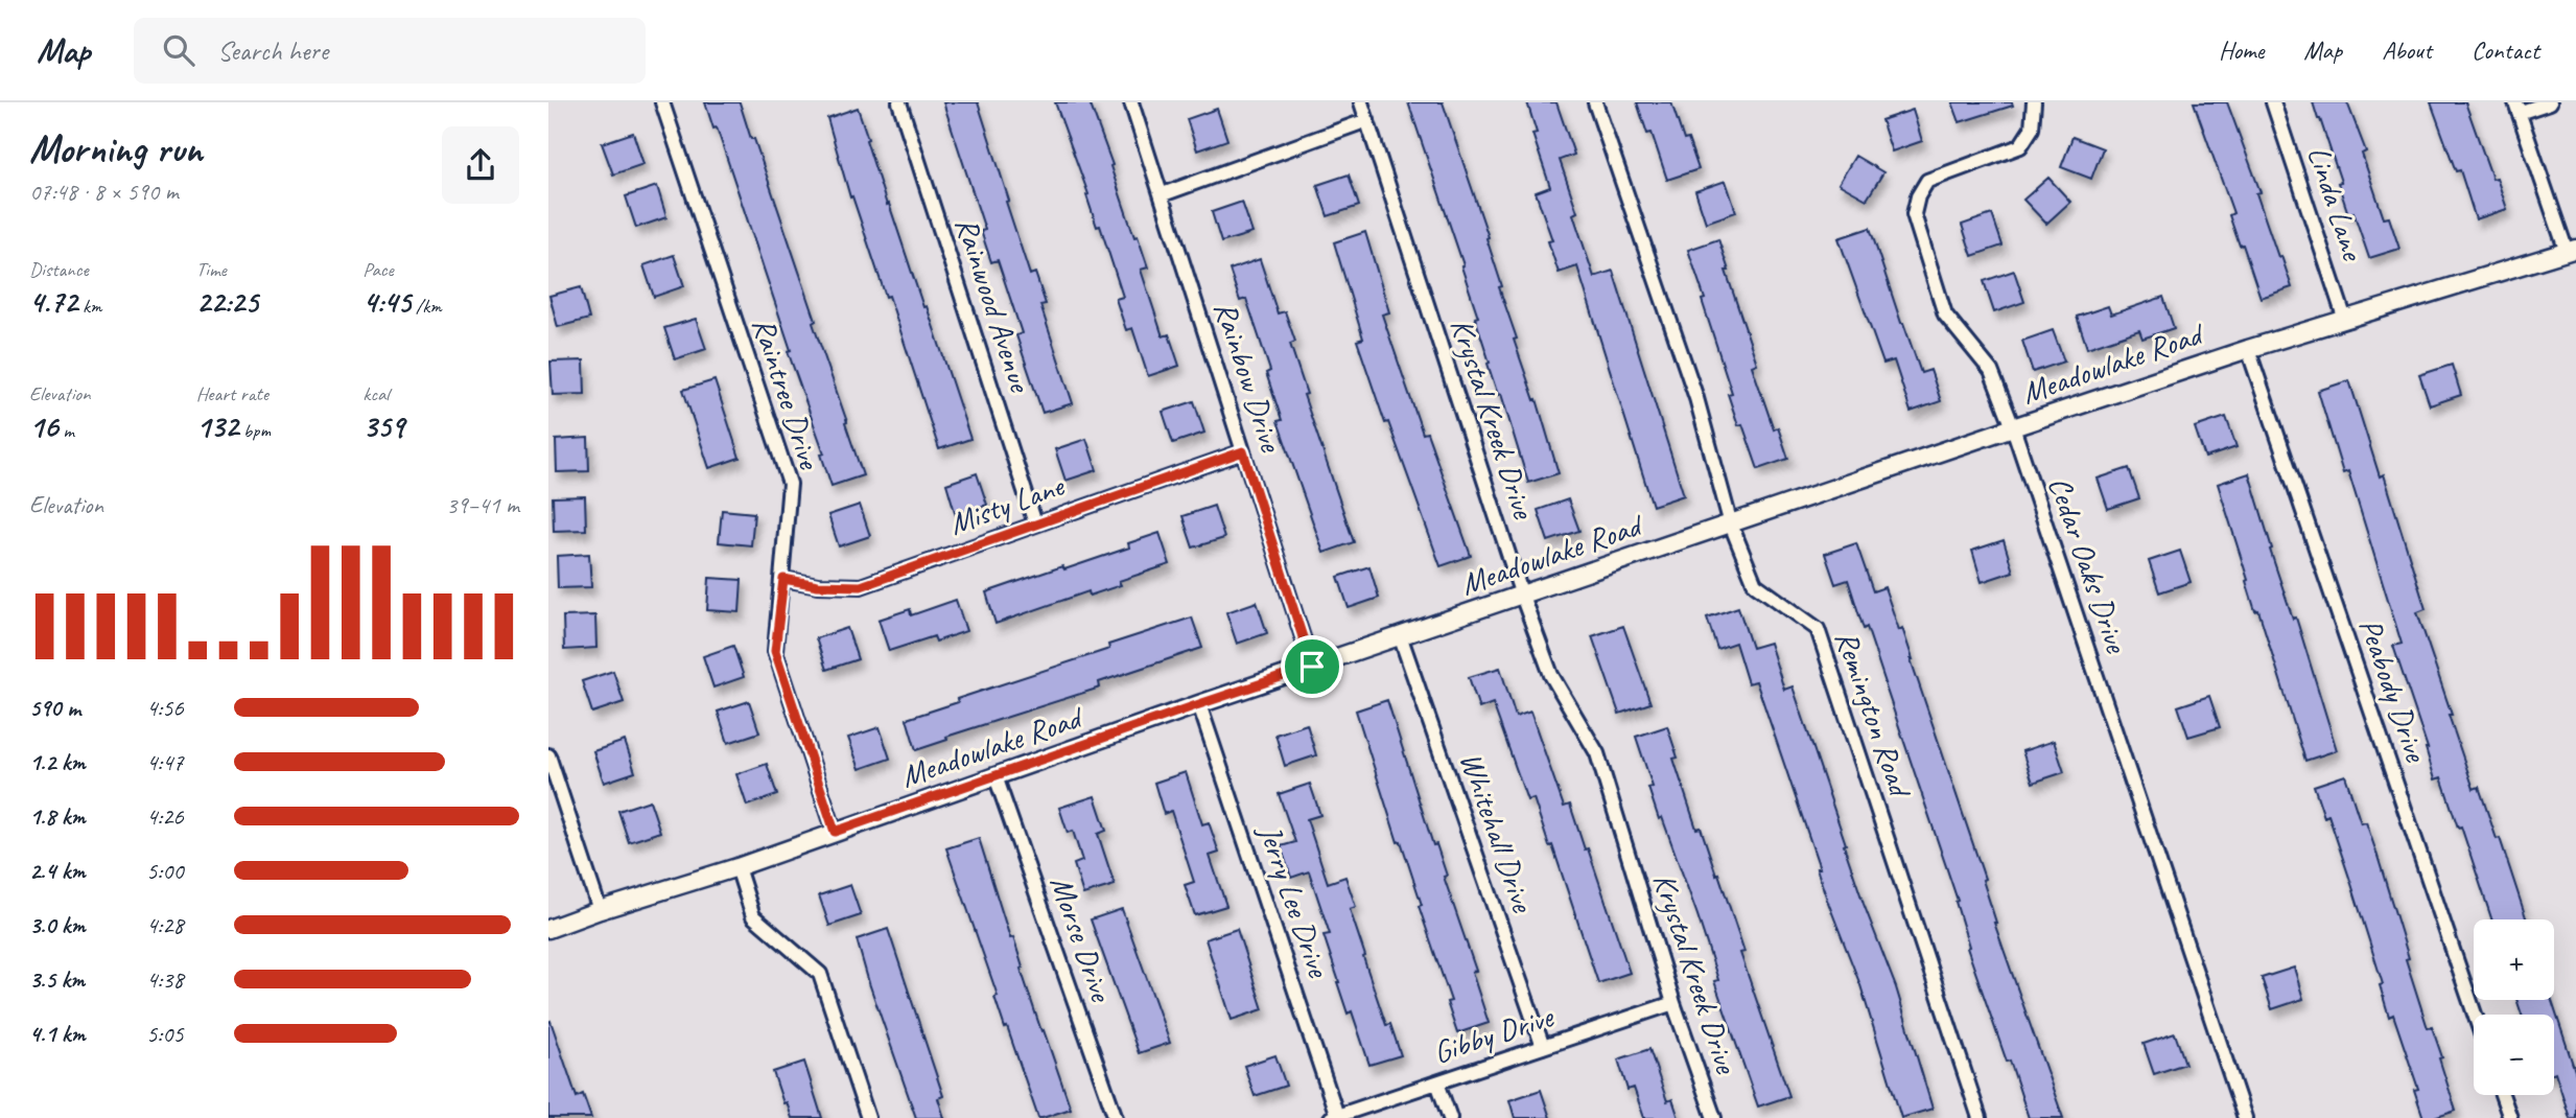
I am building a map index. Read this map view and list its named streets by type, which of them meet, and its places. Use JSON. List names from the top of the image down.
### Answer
{
  "streets": {
    "street": [
      "Linda Lane",
      "Rainwood Avenue",
      "Meadowlake Road",
      "Rainbow Drive",
      "Raintree Drive",
      "Krystal Kreek Drive",
      "Misty Lane",
      "Cedar Oaks Drive",
      "Peabody Drive",
      "Remington Road",
      "Whitehall Drive",
      "Jerry Lee Drive",
      "Morse Drive",
      "Gibby Drive"
    ]
  },
  "crossings": [
    ["Linda Lane", "Meadowlake Road"],
    ["Rainwood Avenue", "Misty Lane"],
    ["Meadowlake Road", "Rainbow Drive"],
    ["Meadowlake Road", "Raintree Drive"],
    ["Meadowlake Road", "Krystal Kreek Drive"],
    ["Meadowlake Road", "Cedar Oaks Drive"],
    ["Meadowlake Road", "Peabody Drive"],
    ["Meadowlake Road", "Remington Road"],
    ["Meadowlake Road", "Whitehall Drive"],
    ["Meadowlake Road", "Jerry Lee Drive"],
    ["Meadowlake Road", "Morse Drive"],
    ["Rainbow Drive", "Misty Lane"],
    ["Raintree Drive", "Misty Lane"],
    ["Krystal Kreek Drive", "Gibby Drive"],
    ["Whitehall Drive", "Gibby Drive"],
    ["Jerry Lee Drive", "Gibby Drive"]
  ],
  "page": {
    "header": "Map",
    "search": "Search here",
    "nav": [
      "Home",
      "Map",
      "About",
      "Contact"
    ],
    "heading": ["Morning run", "07:48 · 8 × 590 m"],
    "stats": [
      ["Distance", "4.72 km"],
      ["Time", "22:25"],
      ["Pace", "4:45 /km"],
      ["Elevation", "16 m"],
      ["Heart rate", "132 bpm"],
      ["kcal", "359"]
    ],
    "chart": ["Elevation", "39–41 m"],
    "list": [
      {
        "name": "590 m",
        "note": "4:56"
      },
      {
        "name": "1.2 km",
        "note": "4:47"
      },
      {
        "name": "1.8 km",
        "note": "4:26"
      },
      {
        "name": "2.4 km",
        "note": "5:00"
      },
      {
        "name": "3.0 km",
        "note": "4:28"
      },
      {
        "name": "3.5 km",
        "note": "4:38"
      },
      {
        "name": "4.1 km",
        "note": "5:05"
      }
    ],
    "map_buttons": ["+", "−"]
  }
}
